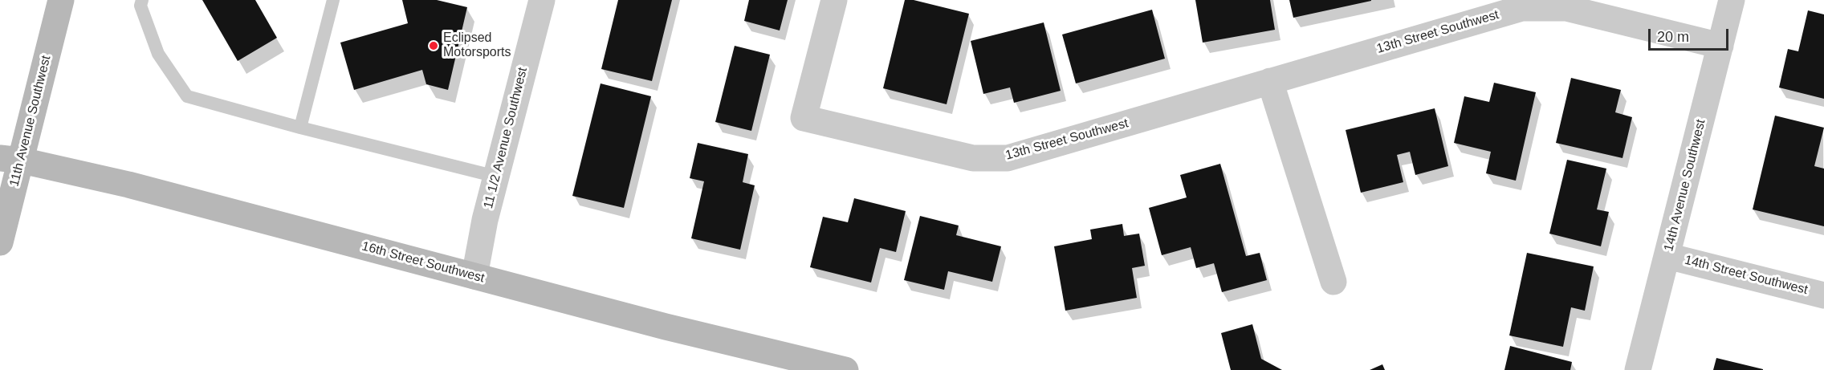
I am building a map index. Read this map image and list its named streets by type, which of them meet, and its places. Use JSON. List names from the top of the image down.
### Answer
{
  "streets": {
    "main road": ["11th Avenue Southwest", "16th Street Southwest"],
    "street": [
      "13th Street Southwest",
      "11 1/2 Avenue Southwest",
      "14th Avenue Southwest",
      "14th Street Southwest"
    ]
  },
  "crossings": [
    ["13th Street Southwest", "14th Avenue Southwest"],
    ["11th Avenue Southwest", "16th Street Southwest"],
    ["11 1/2 Avenue Southwest", "16th Street Southwest"],
    ["14th Avenue Southwest", "14th Street Southwest"]
  ],
  "places": ["Eclipsed Motorsports"],
  "scale_bar": "20 m"
}
